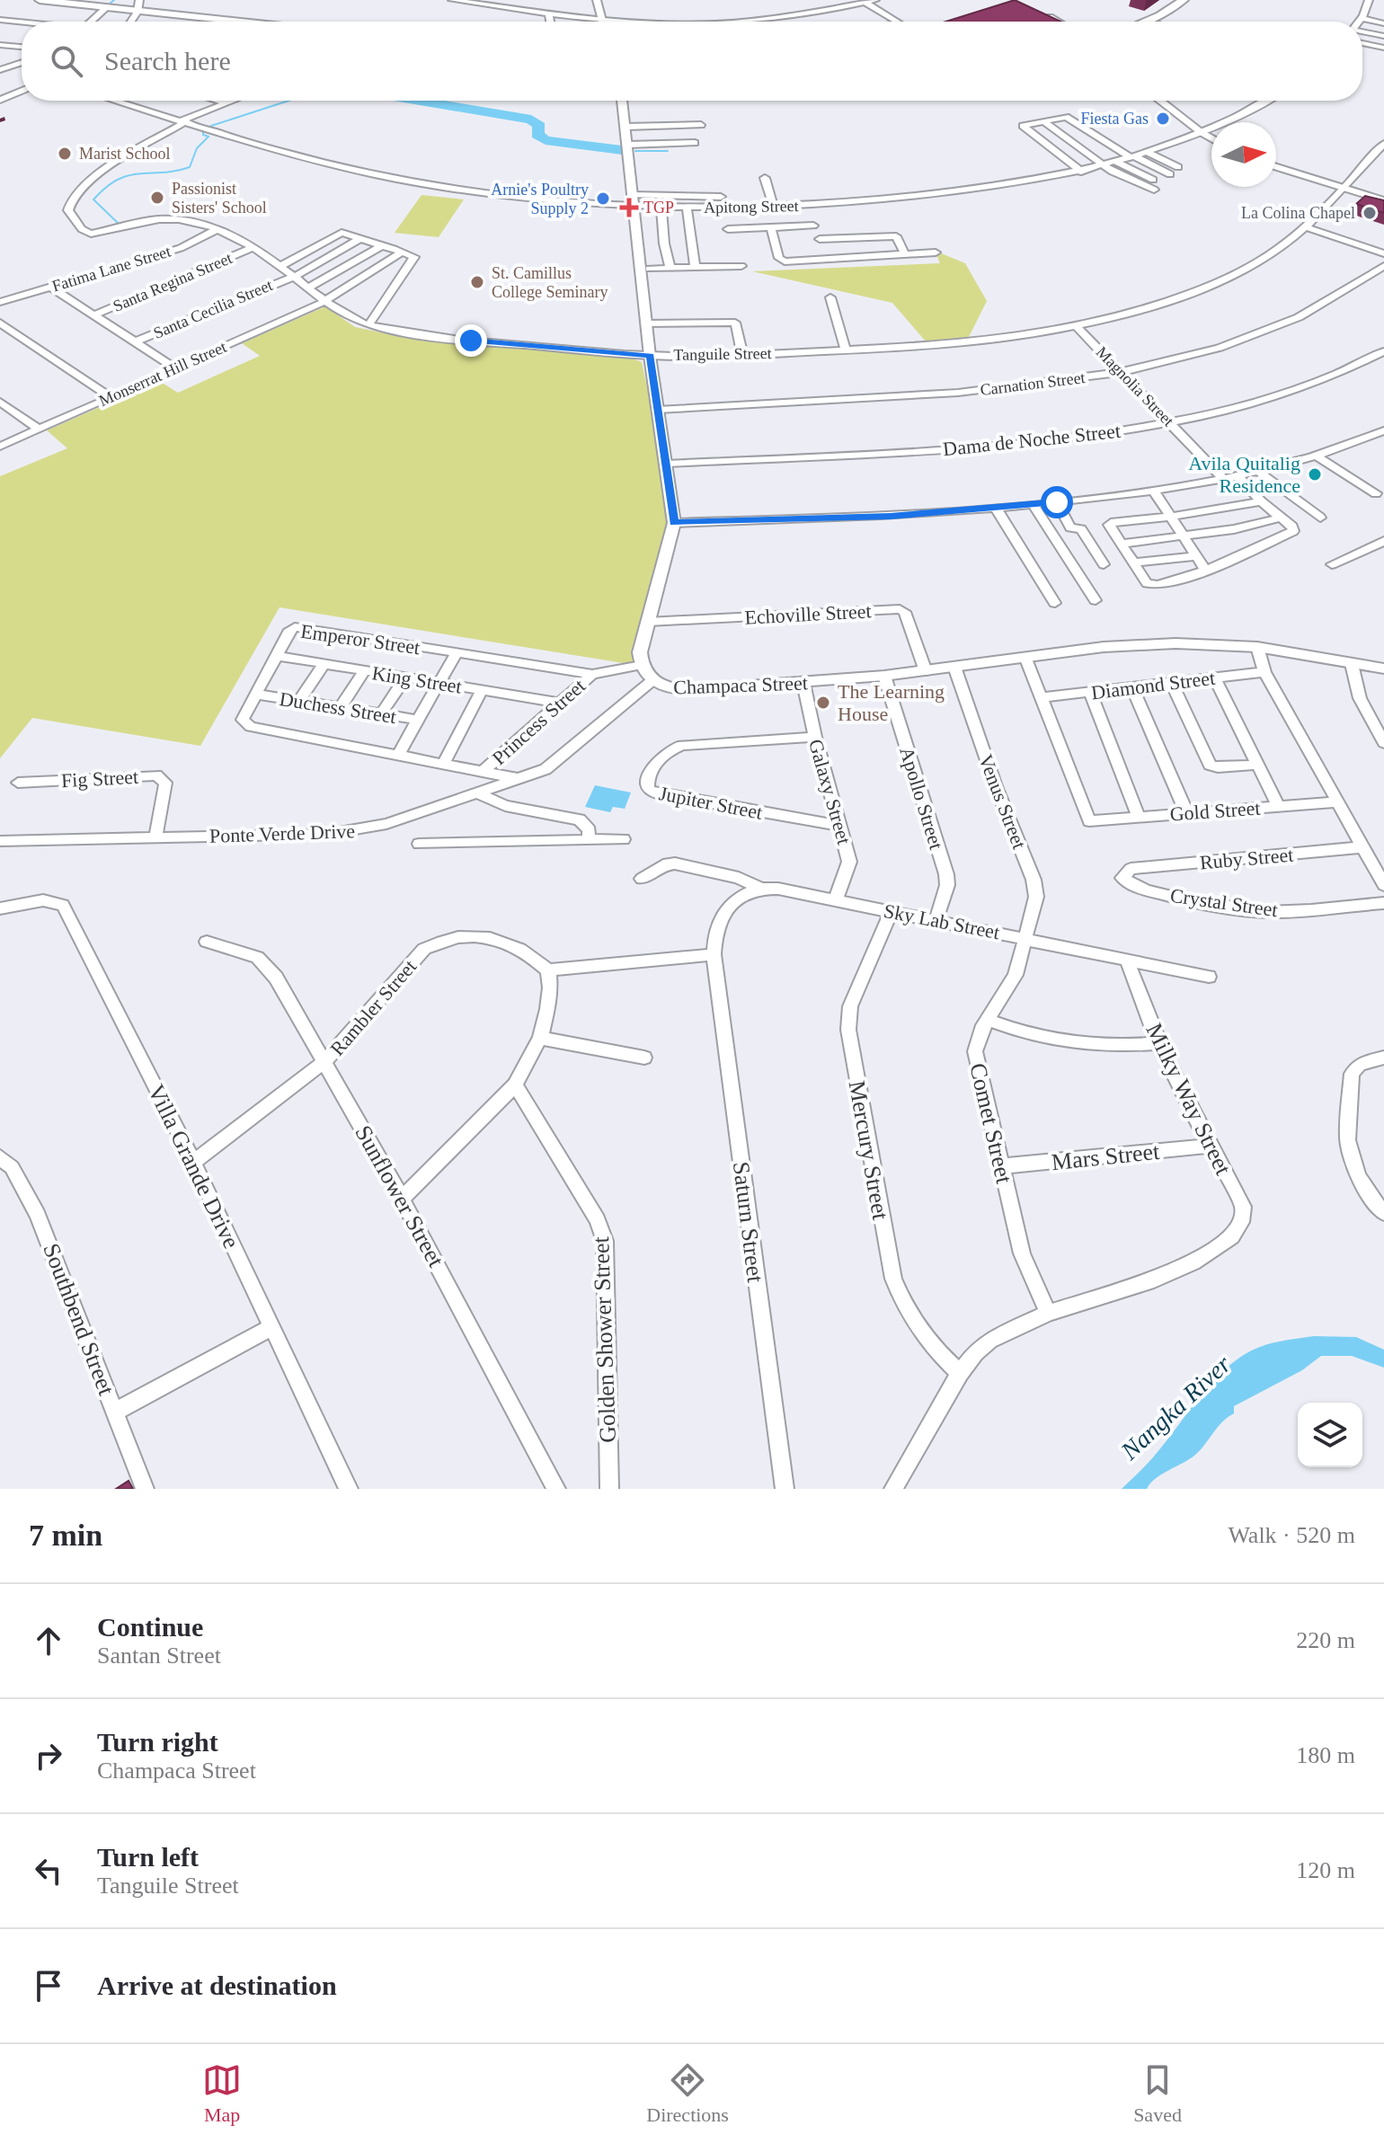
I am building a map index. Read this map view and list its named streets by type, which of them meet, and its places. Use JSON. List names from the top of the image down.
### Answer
{
  "streets": {
    "street": [
      "Apitong Street",
      "Fatima Lane Street",
      "Santa Regina Street",
      "Santa Cecilia Street",
      "Tanguile Street",
      "Monserrat Hill Street",
      "Carnation Street",
      "Magnolia Street",
      "Dama de Noche Street",
      "Echoville Street",
      "Emperor Street",
      "King Street",
      "Champaca Street",
      "Diamond Street",
      "Duchess Street",
      "Princess Street",
      "Fig Street",
      "Galaxy Street",
      "Apollo Street",
      "Venus Street",
      "Jupiter Street",
      "Gold Street",
      "Ponte Verde Drive",
      "Ruby Street",
      "Crystal Street",
      "Sky Lab Street",
      "Rambler Street",
      "Milky Way Street",
      "Comet Street",
      "Mercury Street",
      "Mars Street",
      "Villa Grande Drive",
      "Sunflower Street",
      "Saturn Street",
      "Southbend Street",
      "Golden Shower Street"
    ]
  },
  "crossings": [
    ["Apitong Street", "Tanguile Street"],
    ["Fatima Lane Street", "Tanguile Street"],
    ["Santa Regina Street", "Tanguile Street"],
    ["Santa Cecilia Street", "Tanguile Street"],
    ["Tanguile Street", "Monserrat Hill Street"],
    ["Tanguile Street", "Magnolia Street"],
    ["Carnation Street", "Magnolia Street"],
    ["Magnolia Street", "Dama de Noche Street"],
    ["Echoville Street", "Champaca Street"],
    ["Emperor Street", "King Street"],
    ["Emperor Street", "Champaca Street"],
    ["Emperor Street", "Duchess Street"],
    ["Emperor Street", "Princess Street"],
    ["Emperor Street", "Ponte Verde Drive"],
    ["King Street", "Princess Street"],
    ["Champaca Street", "Galaxy Street"],
    ["Champaca Street", "Apollo Street"],
    ["Champaca Street", "Venus Street"],
    ["Champaca Street", "Ponte Verde Drive"],
    ["Diamond Street", "Gold Street"],
    ["Fig Street", "Ponte Verde Drive"],
    ["Galaxy Street", "Jupiter Street"],
    ["Galaxy Street", "Sky Lab Street"],
    ["Apollo Street", "Sky Lab Street"],
    ["Venus Street", "Sky Lab Street"],
    ["Venus Street", "Comet Street"],
    ["Ruby Street", "Crystal Street"],
    ["Sky Lab Street", "Milky Way Street"],
    ["Sky Lab Street", "Comet Street"],
    ["Sky Lab Street", "Mercury Street"],
    ["Rambler Street", "Villa Grande Drive"],
    ["Rambler Street", "Sunflower Street"],
    ["Milky Way Street", "Comet Street"],
    ["Milky Way Street", "Mars Street"],
    ["Comet Street", "Mars Street"]
  ],
  "water": ["Nangka River"],
  "places": {
    "other": [
      "Fiesta Gas",
      "Marist School",
      "Passionist Sisters' School",
      "Arnie's Poultry Supply 2",
      "La Colina Chapel",
      "St. Camillus College Seminary",
      "Avila Quitalig Residence",
      "The Learning House"
    ],
    "health": ["TGP"]
  },
  "north": "right",
  "page": {
    "search": "Search here",
    "heading": ["7 min", "Walk · 520 m"],
    "list": [
      ["Continue", "Santan Street", "220 m"],
      ["Turn right", "Champaca Street", "180 m"],
      ["Turn left", "Tanguile Street", "120 m"],
      "Arrive at destination"
    ],
    "nav": ["Map", "Directions", "Saved"]
  }
}
